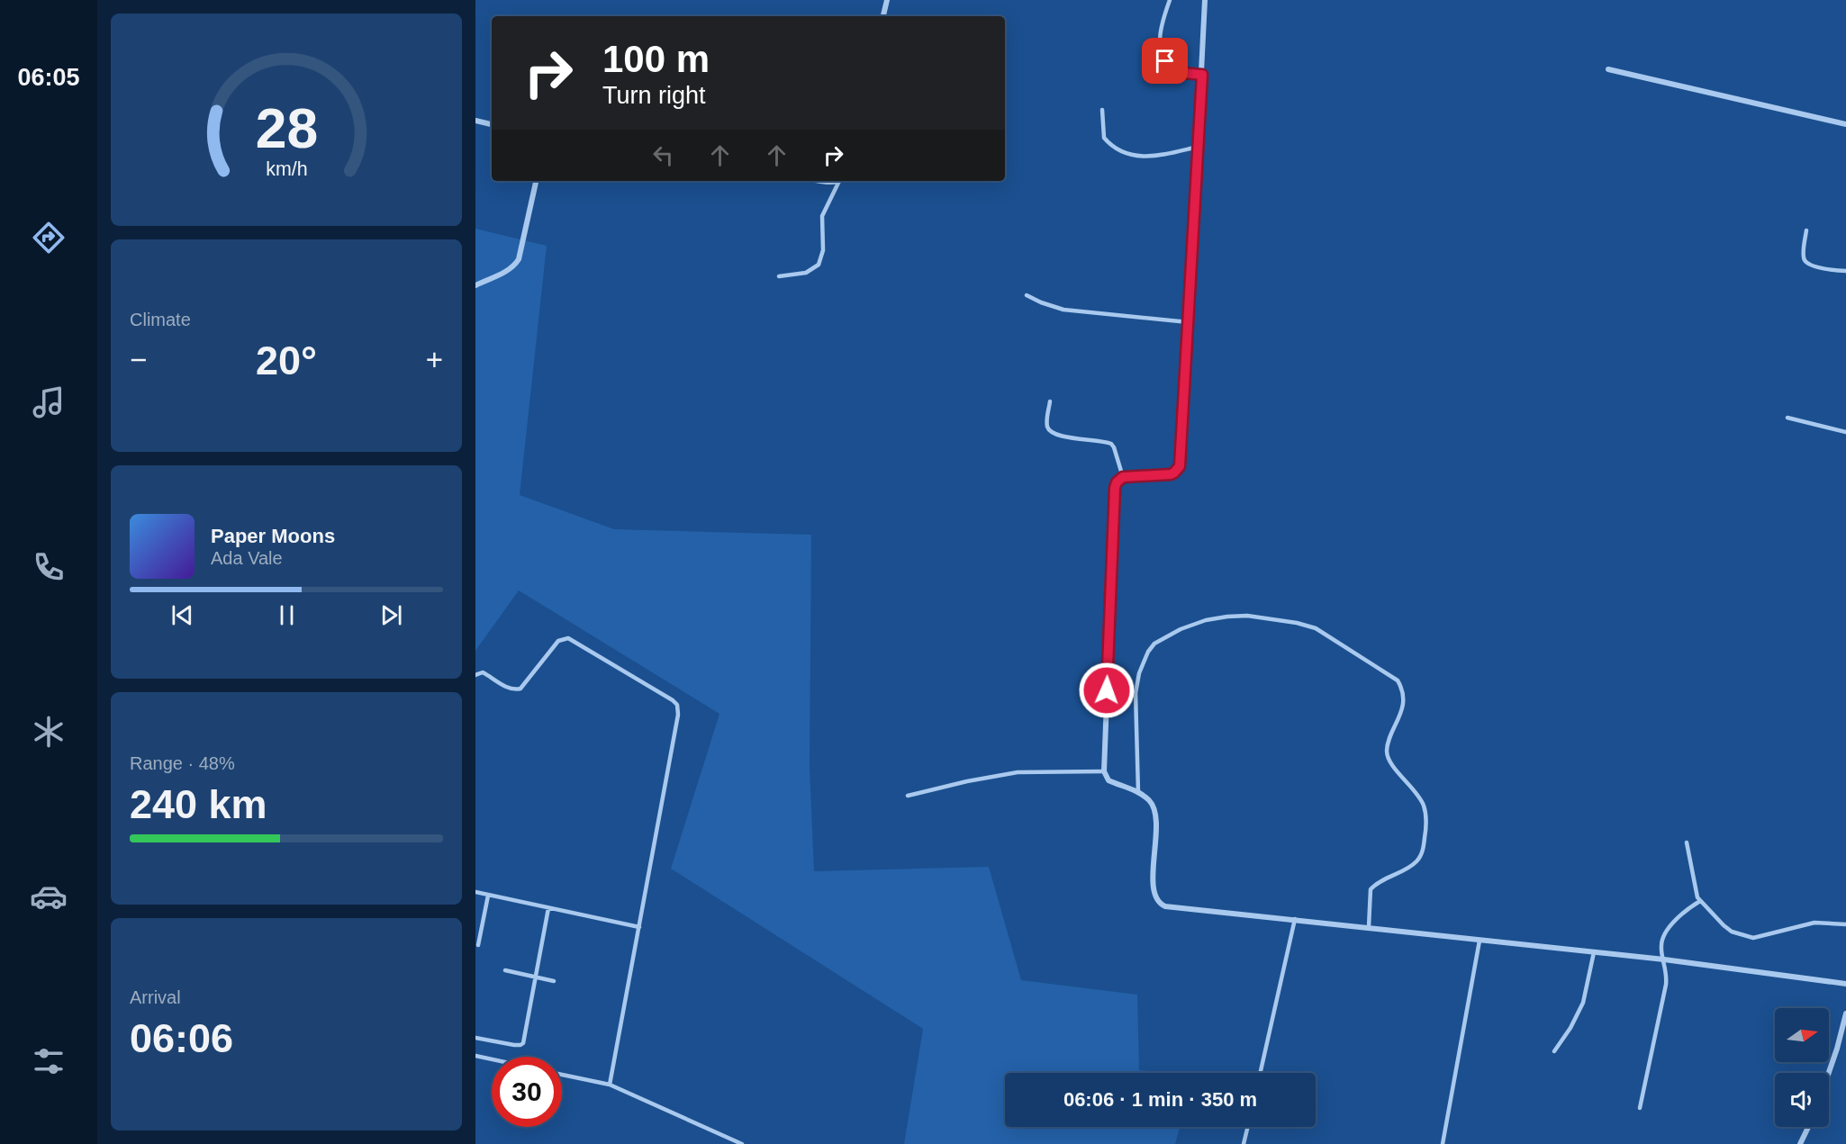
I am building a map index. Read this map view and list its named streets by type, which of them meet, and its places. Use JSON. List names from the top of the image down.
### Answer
{
  "north": "right",
  "page": {
    "tabs": "06:05",
    "turn": ["100 m", "Turn right"],
    "tile": [
      "Climate",
      ["Range · 48%", "240 km"],
      ["Arrival", "06:06"]
    ],
    "heat": ["−", "20°", "+"],
    "song": ["Paper Moons", "Ada Vale"],
    "limit": "30",
    "trip": "06:06 · 1 min · 350 m",
    "gauge": ["28", "km/h"]
  }
}
